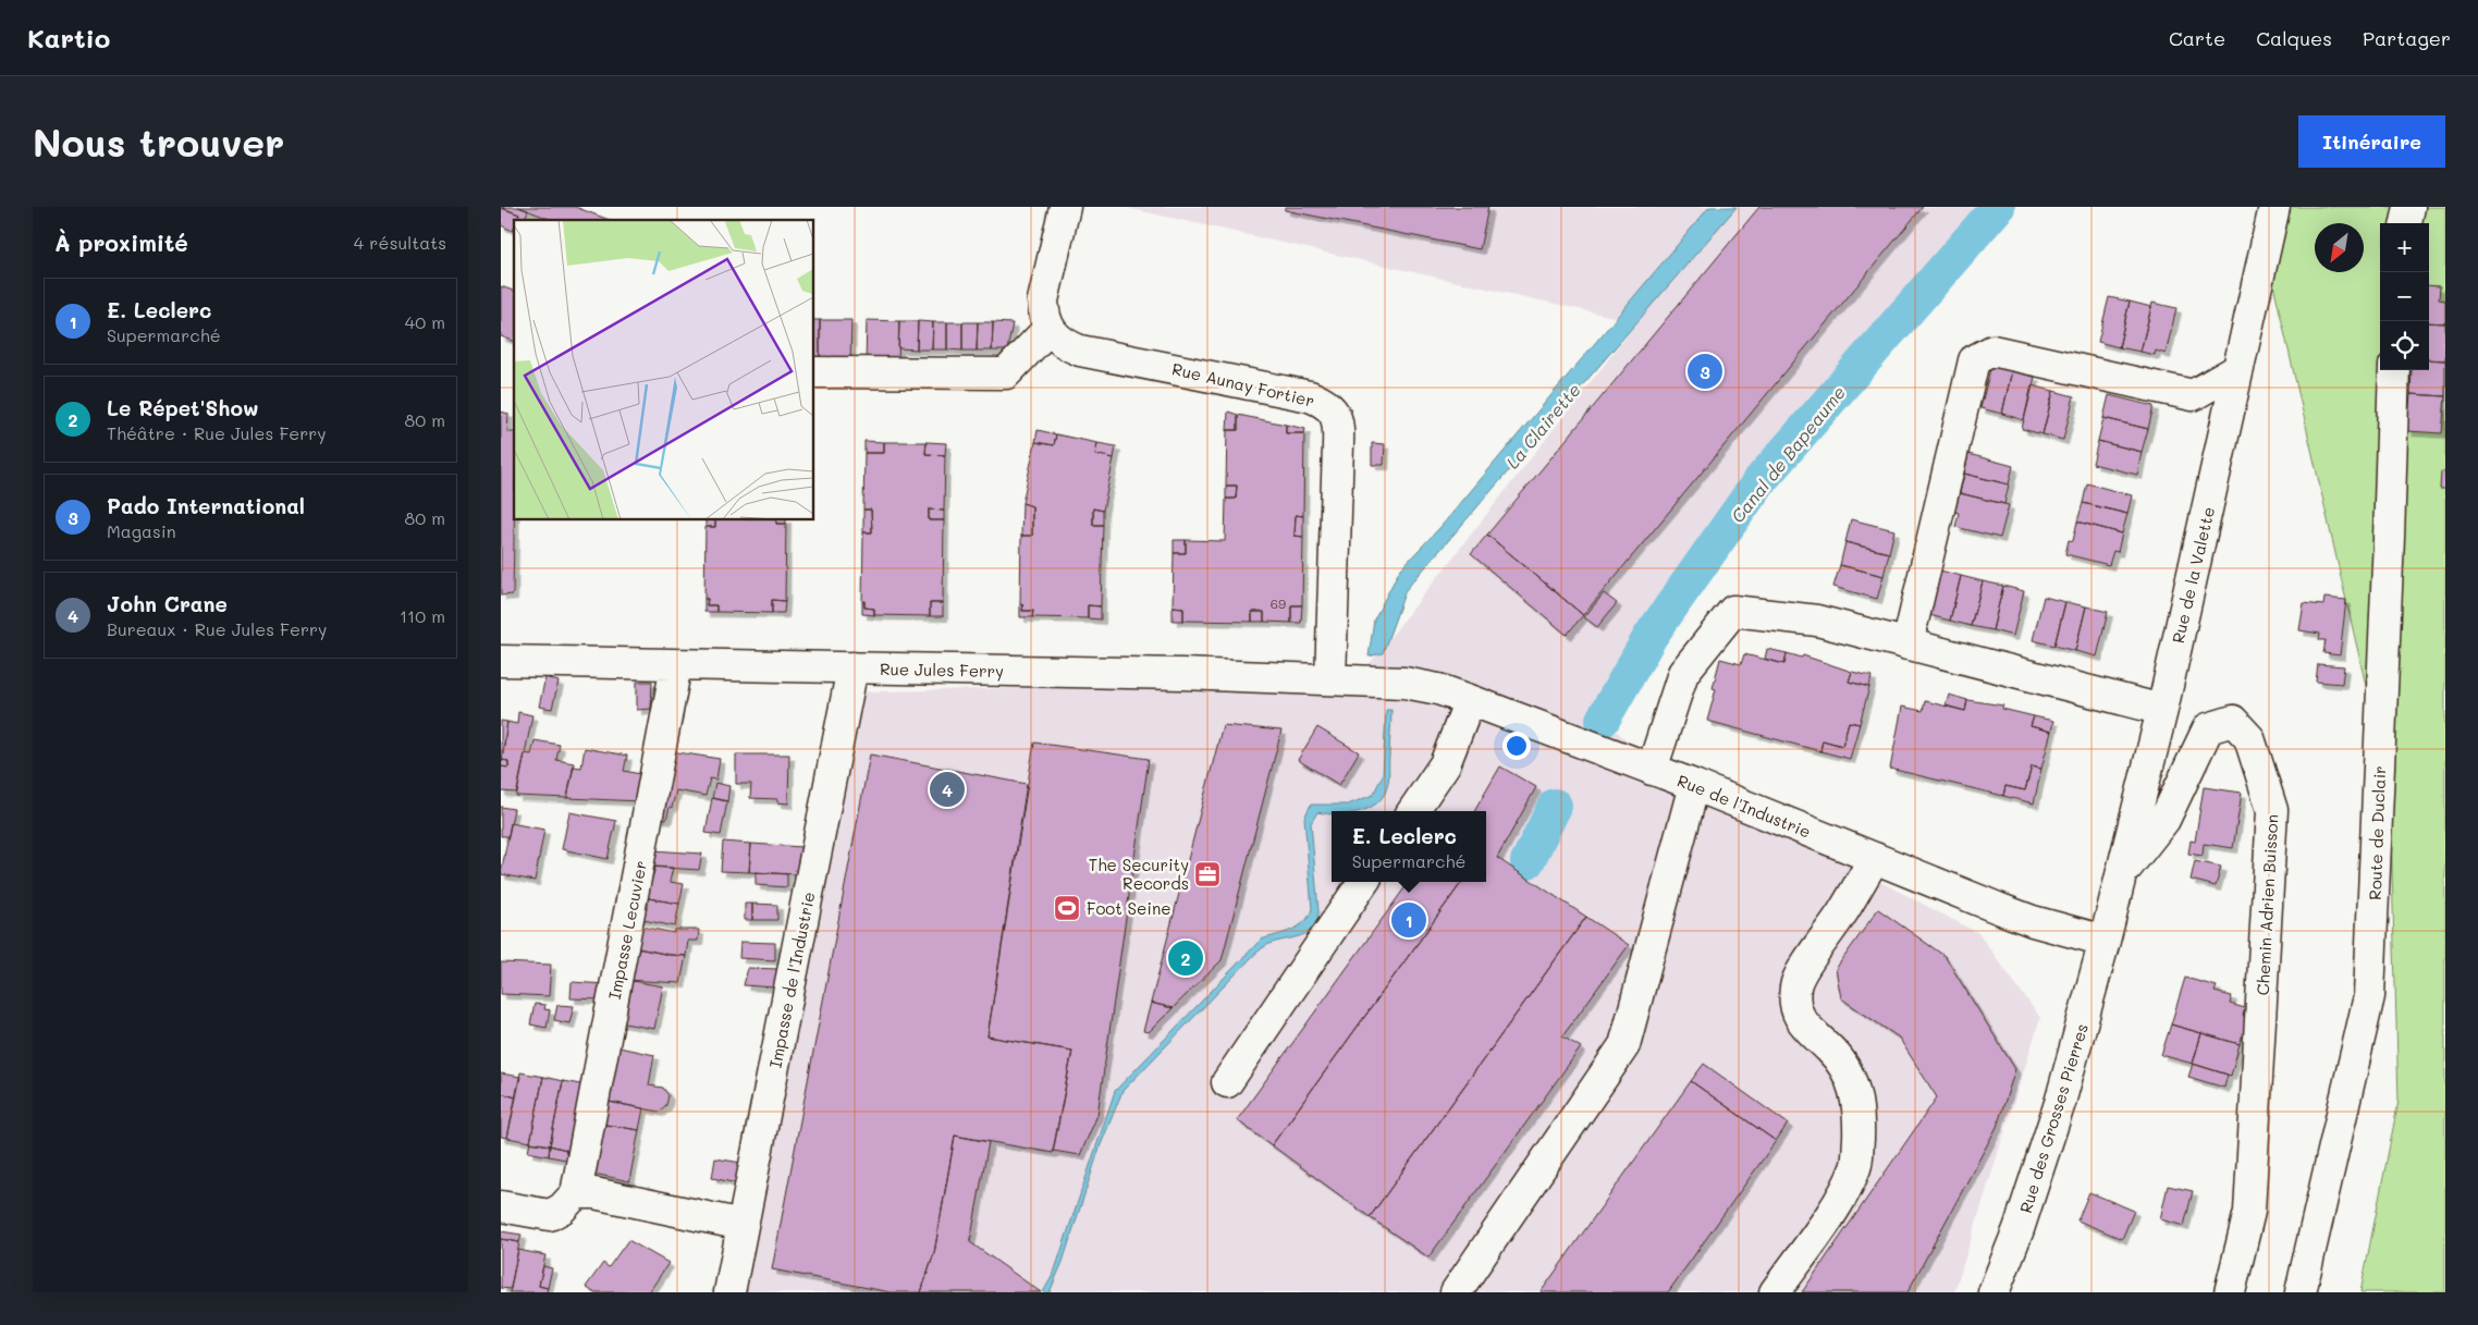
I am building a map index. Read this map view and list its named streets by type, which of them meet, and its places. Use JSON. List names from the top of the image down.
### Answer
{
  "streets": {
    "street": [
      "Rue Aunay Fortier",
      "Rue de la Valette",
      "Rue Jules Ferry",
      "Rue de l'Industrie",
      "Route de Duclair",
      "Chemin Adrien Buisson",
      "Impasse Lecuvier",
      "Impasse de l'Industrie",
      "Rue des Grosses Pierres"
    ]
  },
  "crossings": [
    ["Rue Aunay Fortier", "Rue Jules Ferry"],
    ["Rue de la Valette", "Rue de l'Industrie"],
    ["Rue de la Valette", "Chemin Adrien Buisson"],
    ["Rue de la Valette", "Rue des Grosses Pierres"],
    ["Rue Jules Ferry", "Rue de l'Industrie"],
    ["Rue Jules Ferry", "Impasse Lecuvier"],
    ["Rue Jules Ferry", "Impasse de l'Industrie"],
    ["Rue de l'Industrie", "Rue des Grosses Pierres"]
  ],
  "water": ["La Clairette", "Canal de Bapeaume"],
  "places": {
    "office": ["The Security Records"],
    "sports": ["Foot Seine"]
  },
  "house_numbers": ["69"],
  "north": "bottom left",
  "page": {
    "header": "Kartio",
    "nav": ["Carte", "Calques", "Partager"],
    "buttons": "Itinéraire",
    "title": "Nous trouver",
    "heading": ["À proximité", "4 résultats"],
    "map_buttons": ["+", "−"],
    "list": [
      {
        "mark": "1",
        "name": "E. Leclerc",
        "note": "Supermarché",
        "value": "40 m"
      },
      {
        "mark": "2",
        "name": "Le Répet'Show",
        "note": "Théâtre · Rue Jules Ferry",
        "value": "80 m"
      },
      {
        "mark": "3",
        "name": "Pado International",
        "note": "Magasin",
        "value": "80 m"
      },
      {
        "mark": "4",
        "name": "John Crane",
        "note": "Bureaux · Rue Jules Ferry",
        "value": "110 m"
      }
    ],
    "pins": [
      "3",
      "4",
      "1",
      "2"
    ],
    "popup": ["E. Leclerc", "Supermarché"]
  }
}
